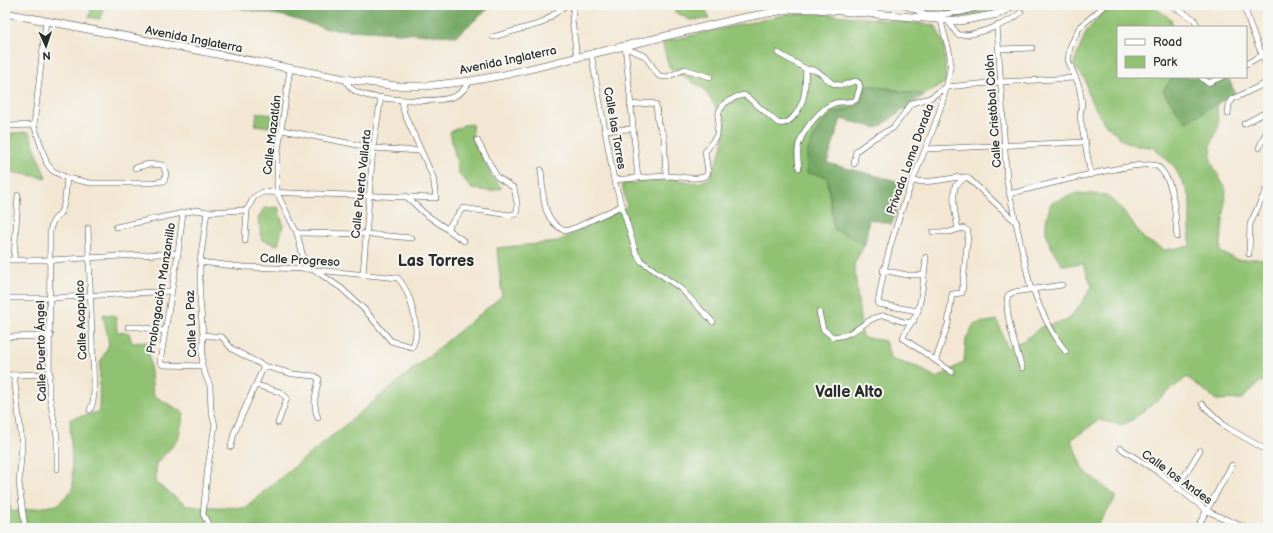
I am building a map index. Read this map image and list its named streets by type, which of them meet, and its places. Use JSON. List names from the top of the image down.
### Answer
{
  "streets": {
    "main road": ["Avenida Inglaterra"],
    "street": [
      "Calle Cristóbal Colón",
      "Calle las Torres",
      "Calle Mazatlán",
      "Privada Loma Dorada",
      "Calle Puerto Vallarta",
      "Calle Progreso",
      "Prolongación Manzanillo",
      "Calle Acapulco",
      "Calle La Paz",
      "Calle Puerto Ángel",
      "Calle los Andes"
    ]
  },
  "crossings": [
    ["Avenida Inglaterra", "Calle las Torres"],
    ["Avenida Inglaterra", "Calle Mazatlán"],
    ["Avenida Inglaterra", "Privada Loma Dorada"],
    ["Calle Mazatlán", "Calle Progreso"],
    ["Calle Puerto Vallarta", "Calle Progreso"],
    ["Calle Progreso", "Calle La Paz"],
    ["Prolongación Manzanillo", "Calle La Paz"]
  ],
  "districts": ["Las Torres", "Valle Alto"],
  "legend": ["Road", "Park"],
  "north": "bottom"
}
